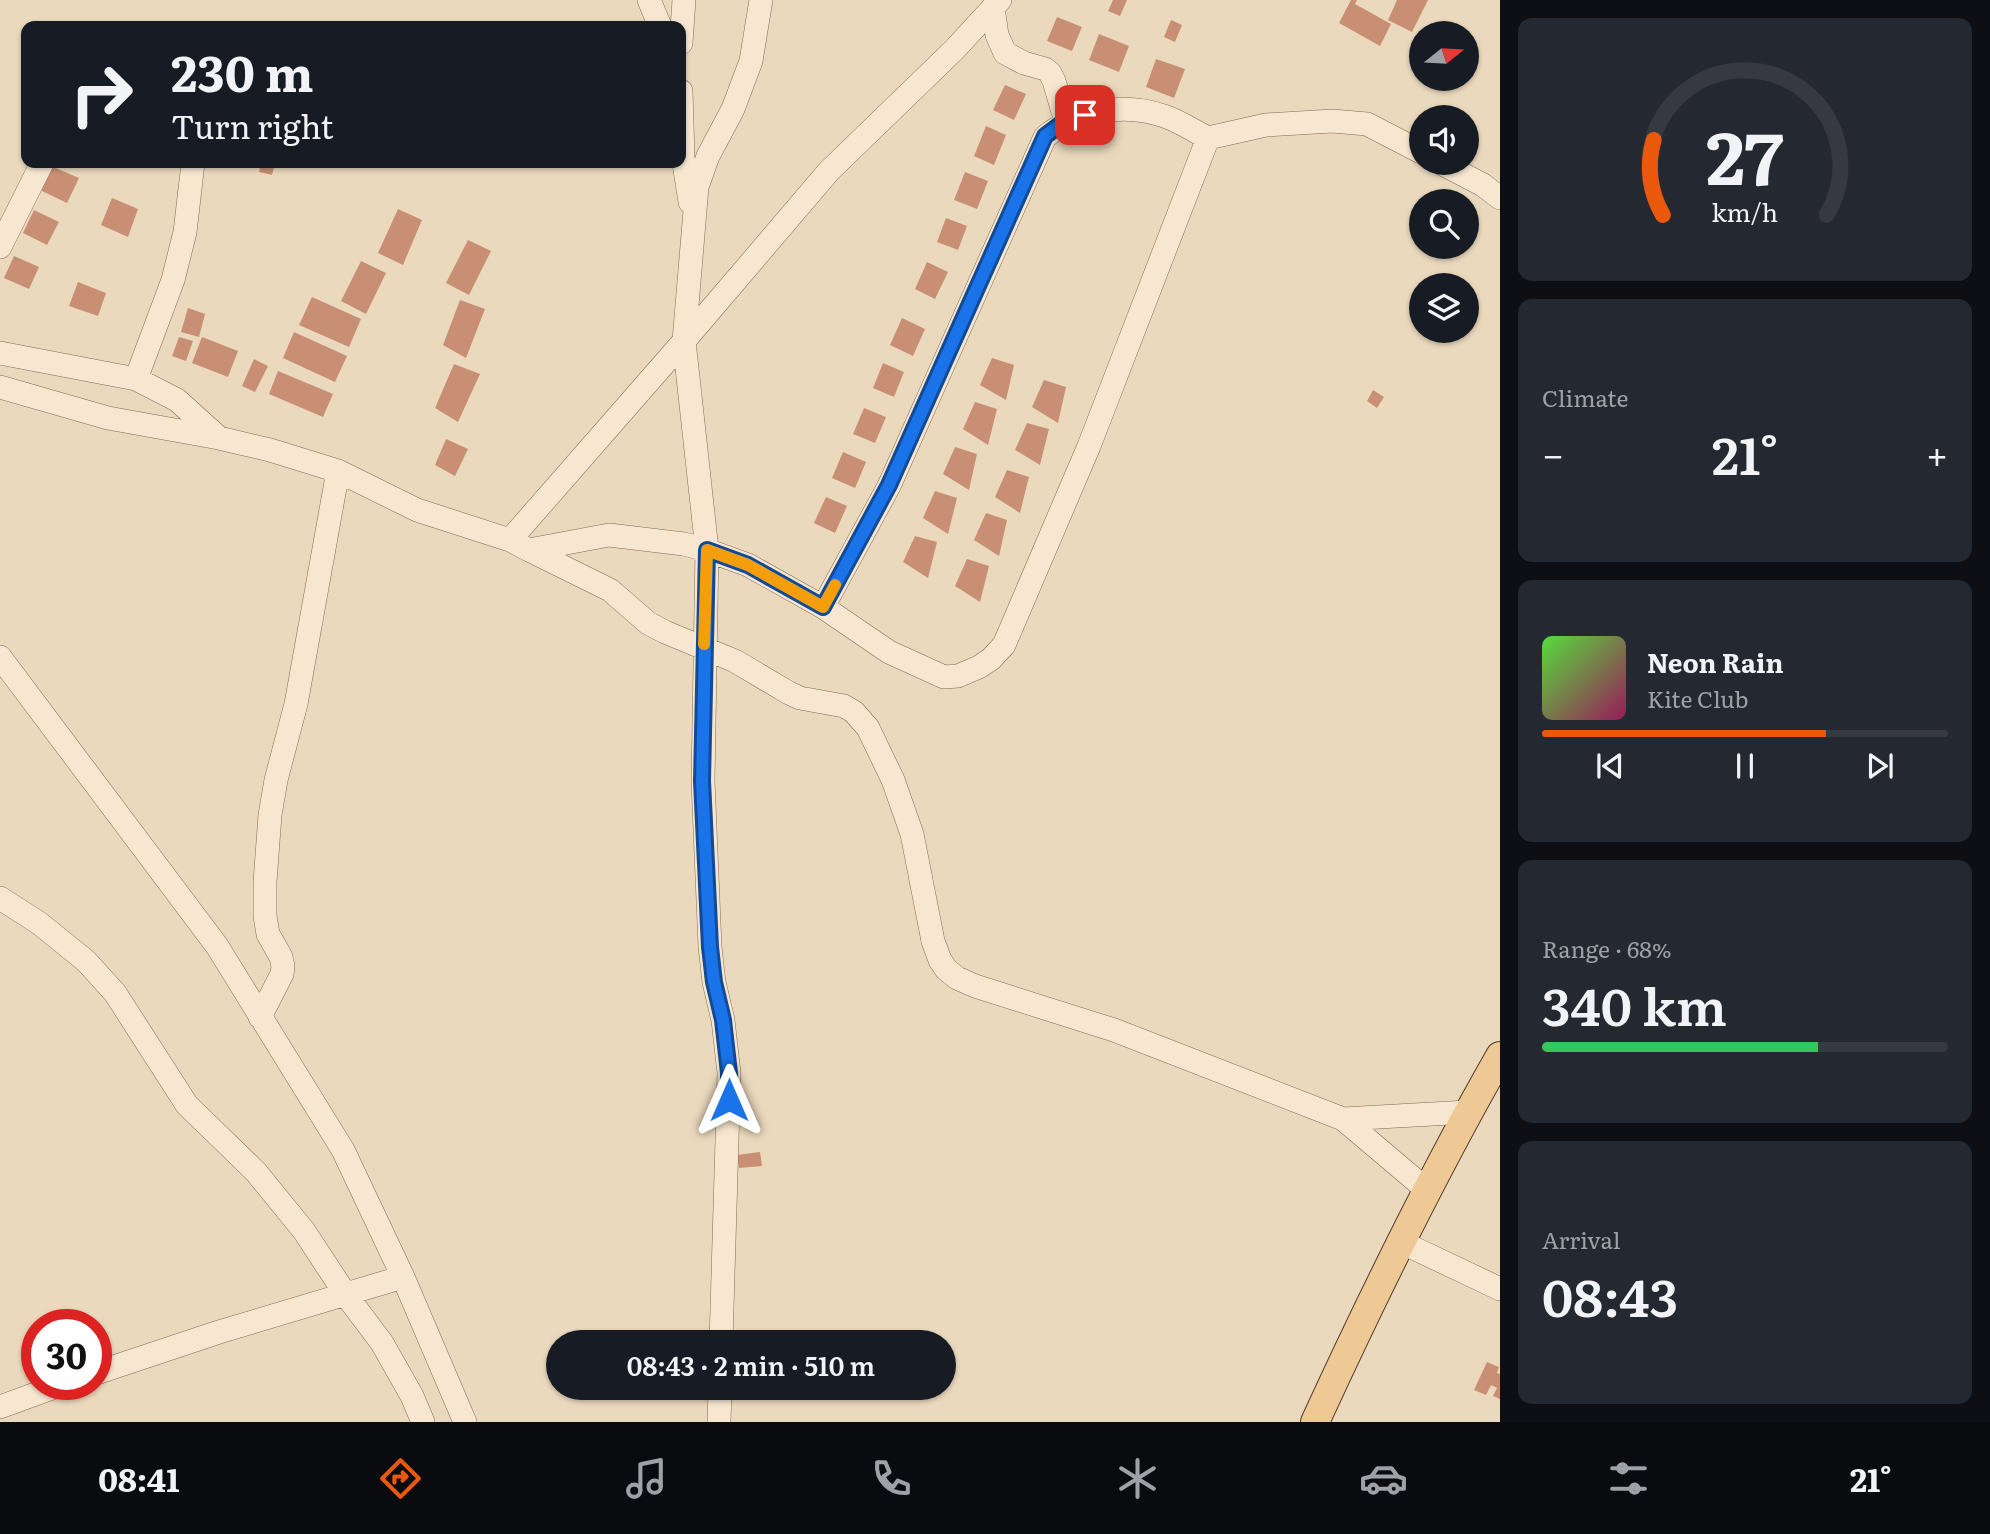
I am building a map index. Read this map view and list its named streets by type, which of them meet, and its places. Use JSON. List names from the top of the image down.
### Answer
{
  "north": "right",
  "page": {
    "turn": ["230 m", "Turn right"],
    "tile": [
      "Climate",
      ["Range · 68%", "340 km"],
      ["Arrival", "08:43"]
    ],
    "heat": ["−", "21°", "+"],
    "song": ["Neon Rain", "Kite Club"],
    "limit": "30",
    "trip": "08:43 · 2 min · 510 m",
    "tabs": ["08:41", "21°"],
    "gauge": ["27", "km/h"]
  }
}
